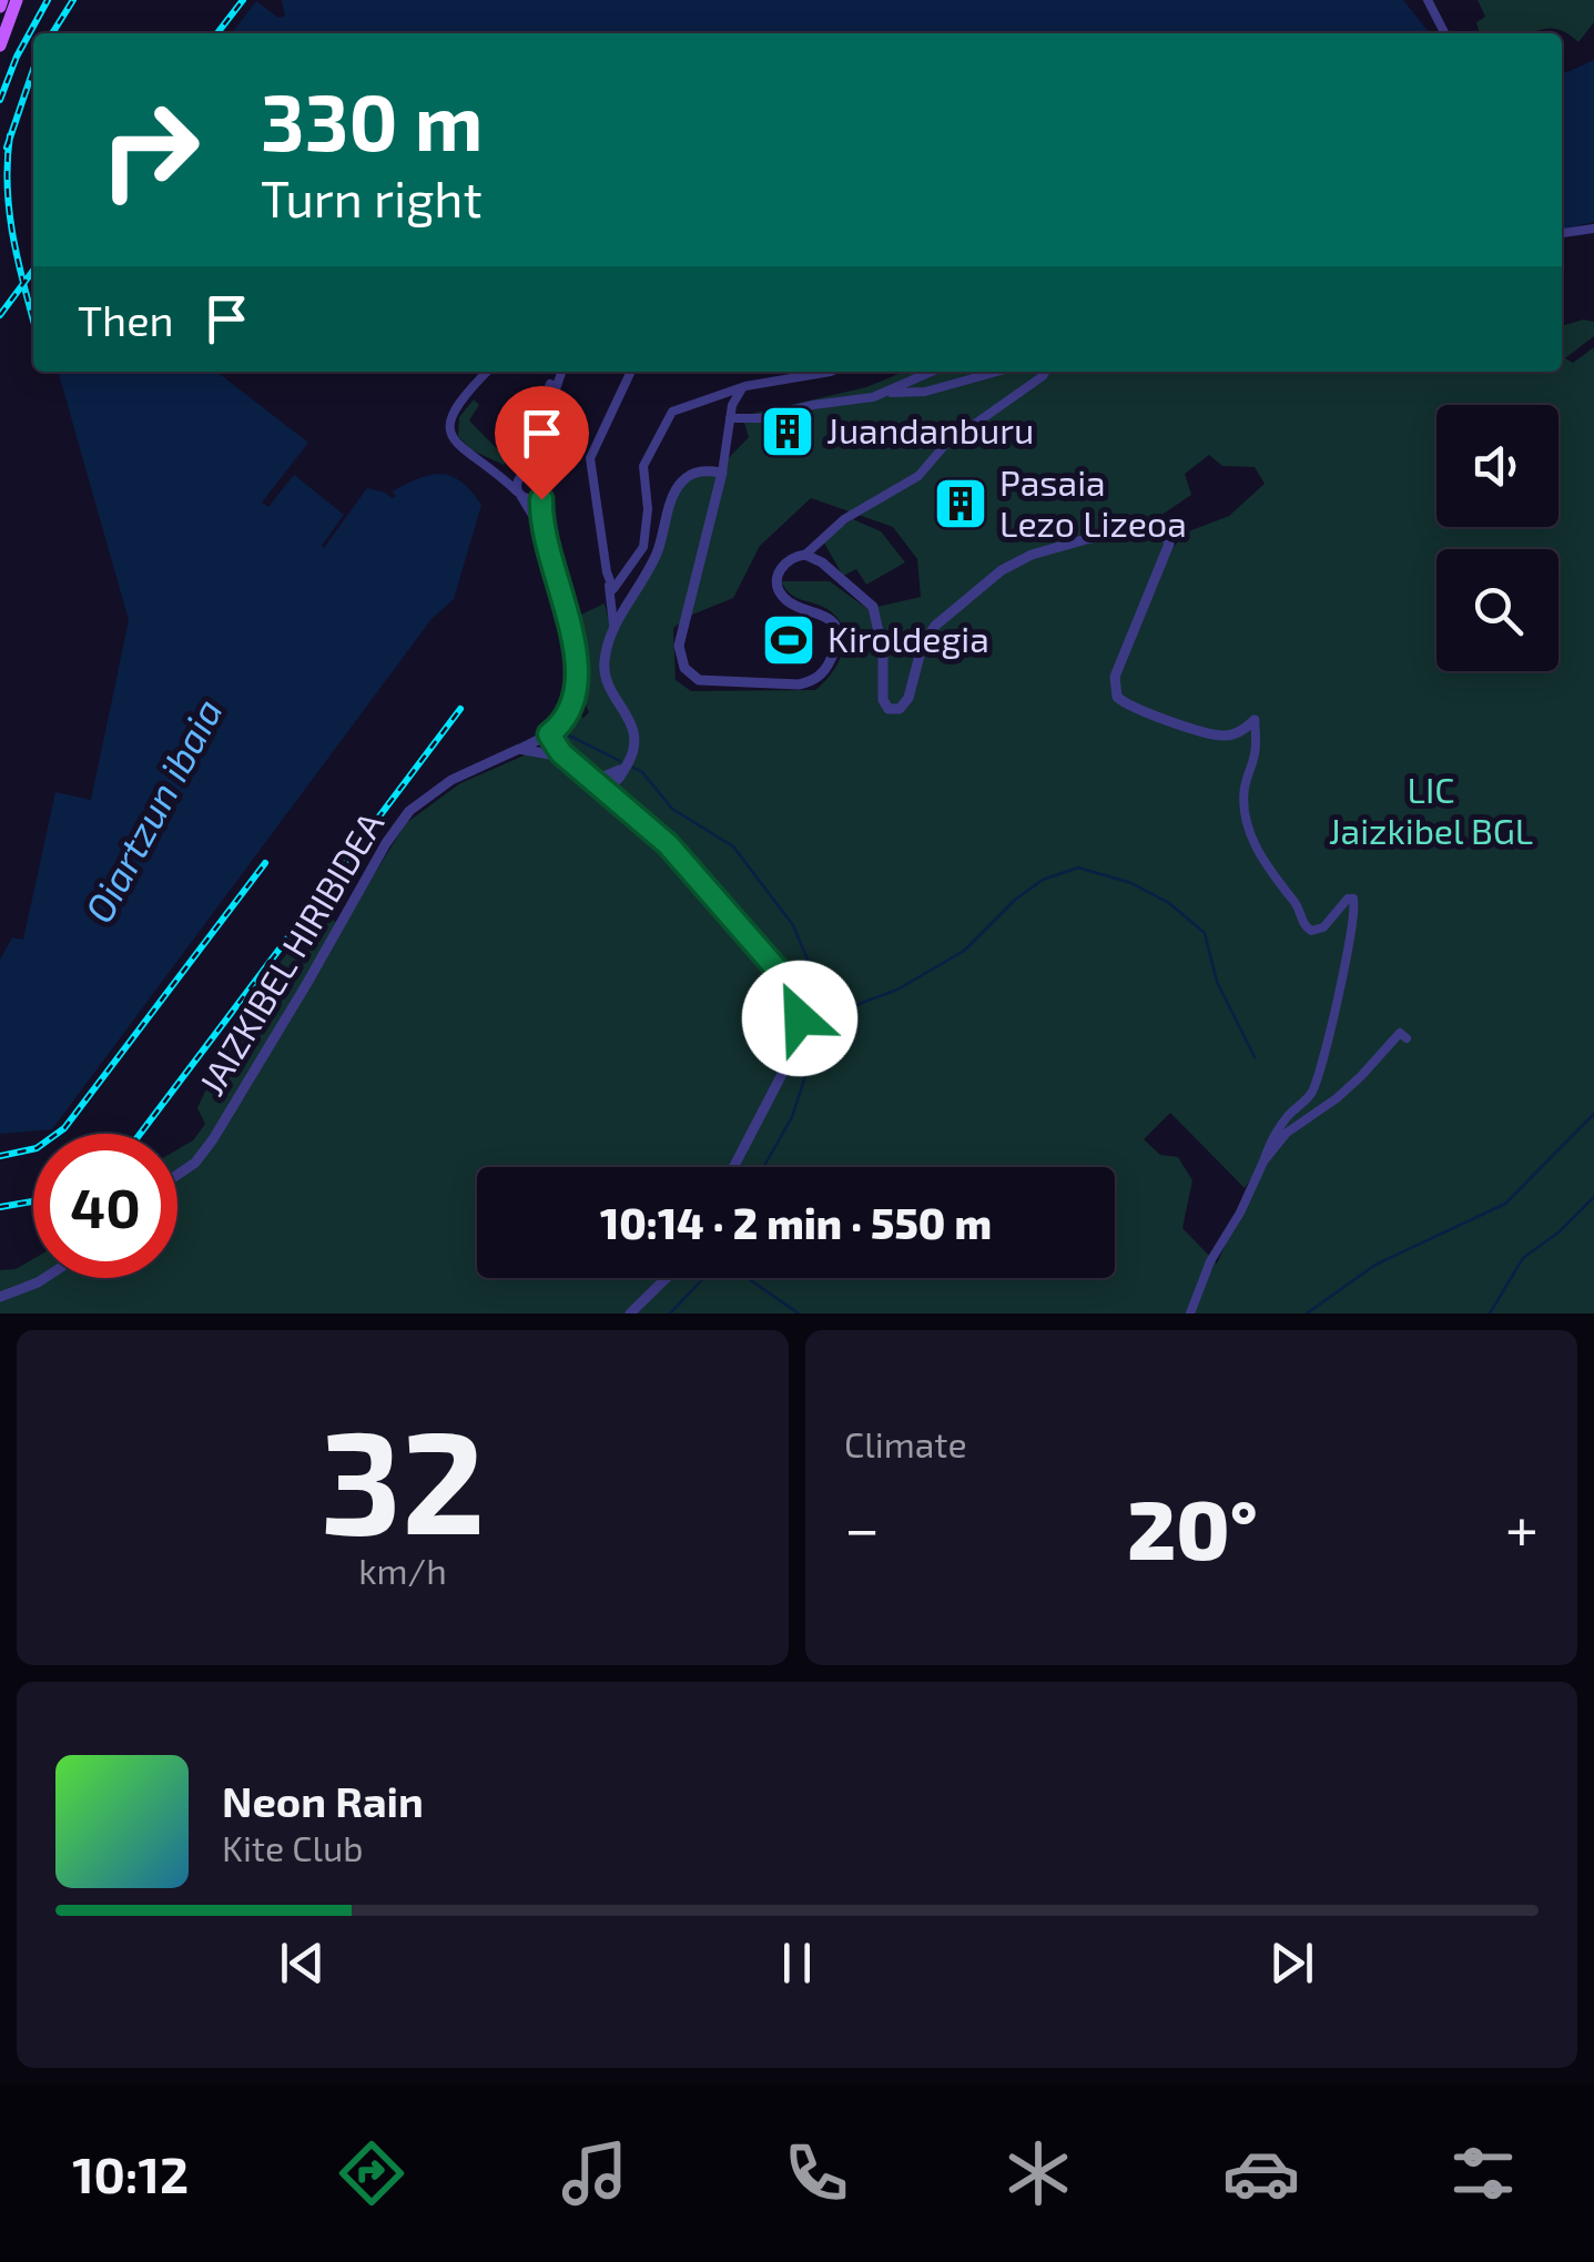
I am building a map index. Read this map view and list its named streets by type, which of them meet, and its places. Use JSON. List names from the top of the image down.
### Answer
{
  "streets": {
    "street": ["JAIZKIBEL HIRIBIDEA"]
  },
  "water": ["Oiartzun ibaia"],
  "parks": ["LIC Jaizkibel BGL"],
  "places": {
    "building": ["Juandanburu", "Pasaia Lezo Lizeoa"],
    "sports": ["Kiroldegia"]
  },
  "page": {
    "turn": ["330 m", "Turn right"],
    "then": "Then",
    "limit": "40",
    "trip": "10:14 · 2 min · 550 m",
    "tile": [
      ["32", "km/h"],
      "Climate"
    ],
    "heat": ["−", "20°", "+"],
    "song": ["Neon Rain", "Kite Club"],
    "tabs": "10:12"
  }
}
